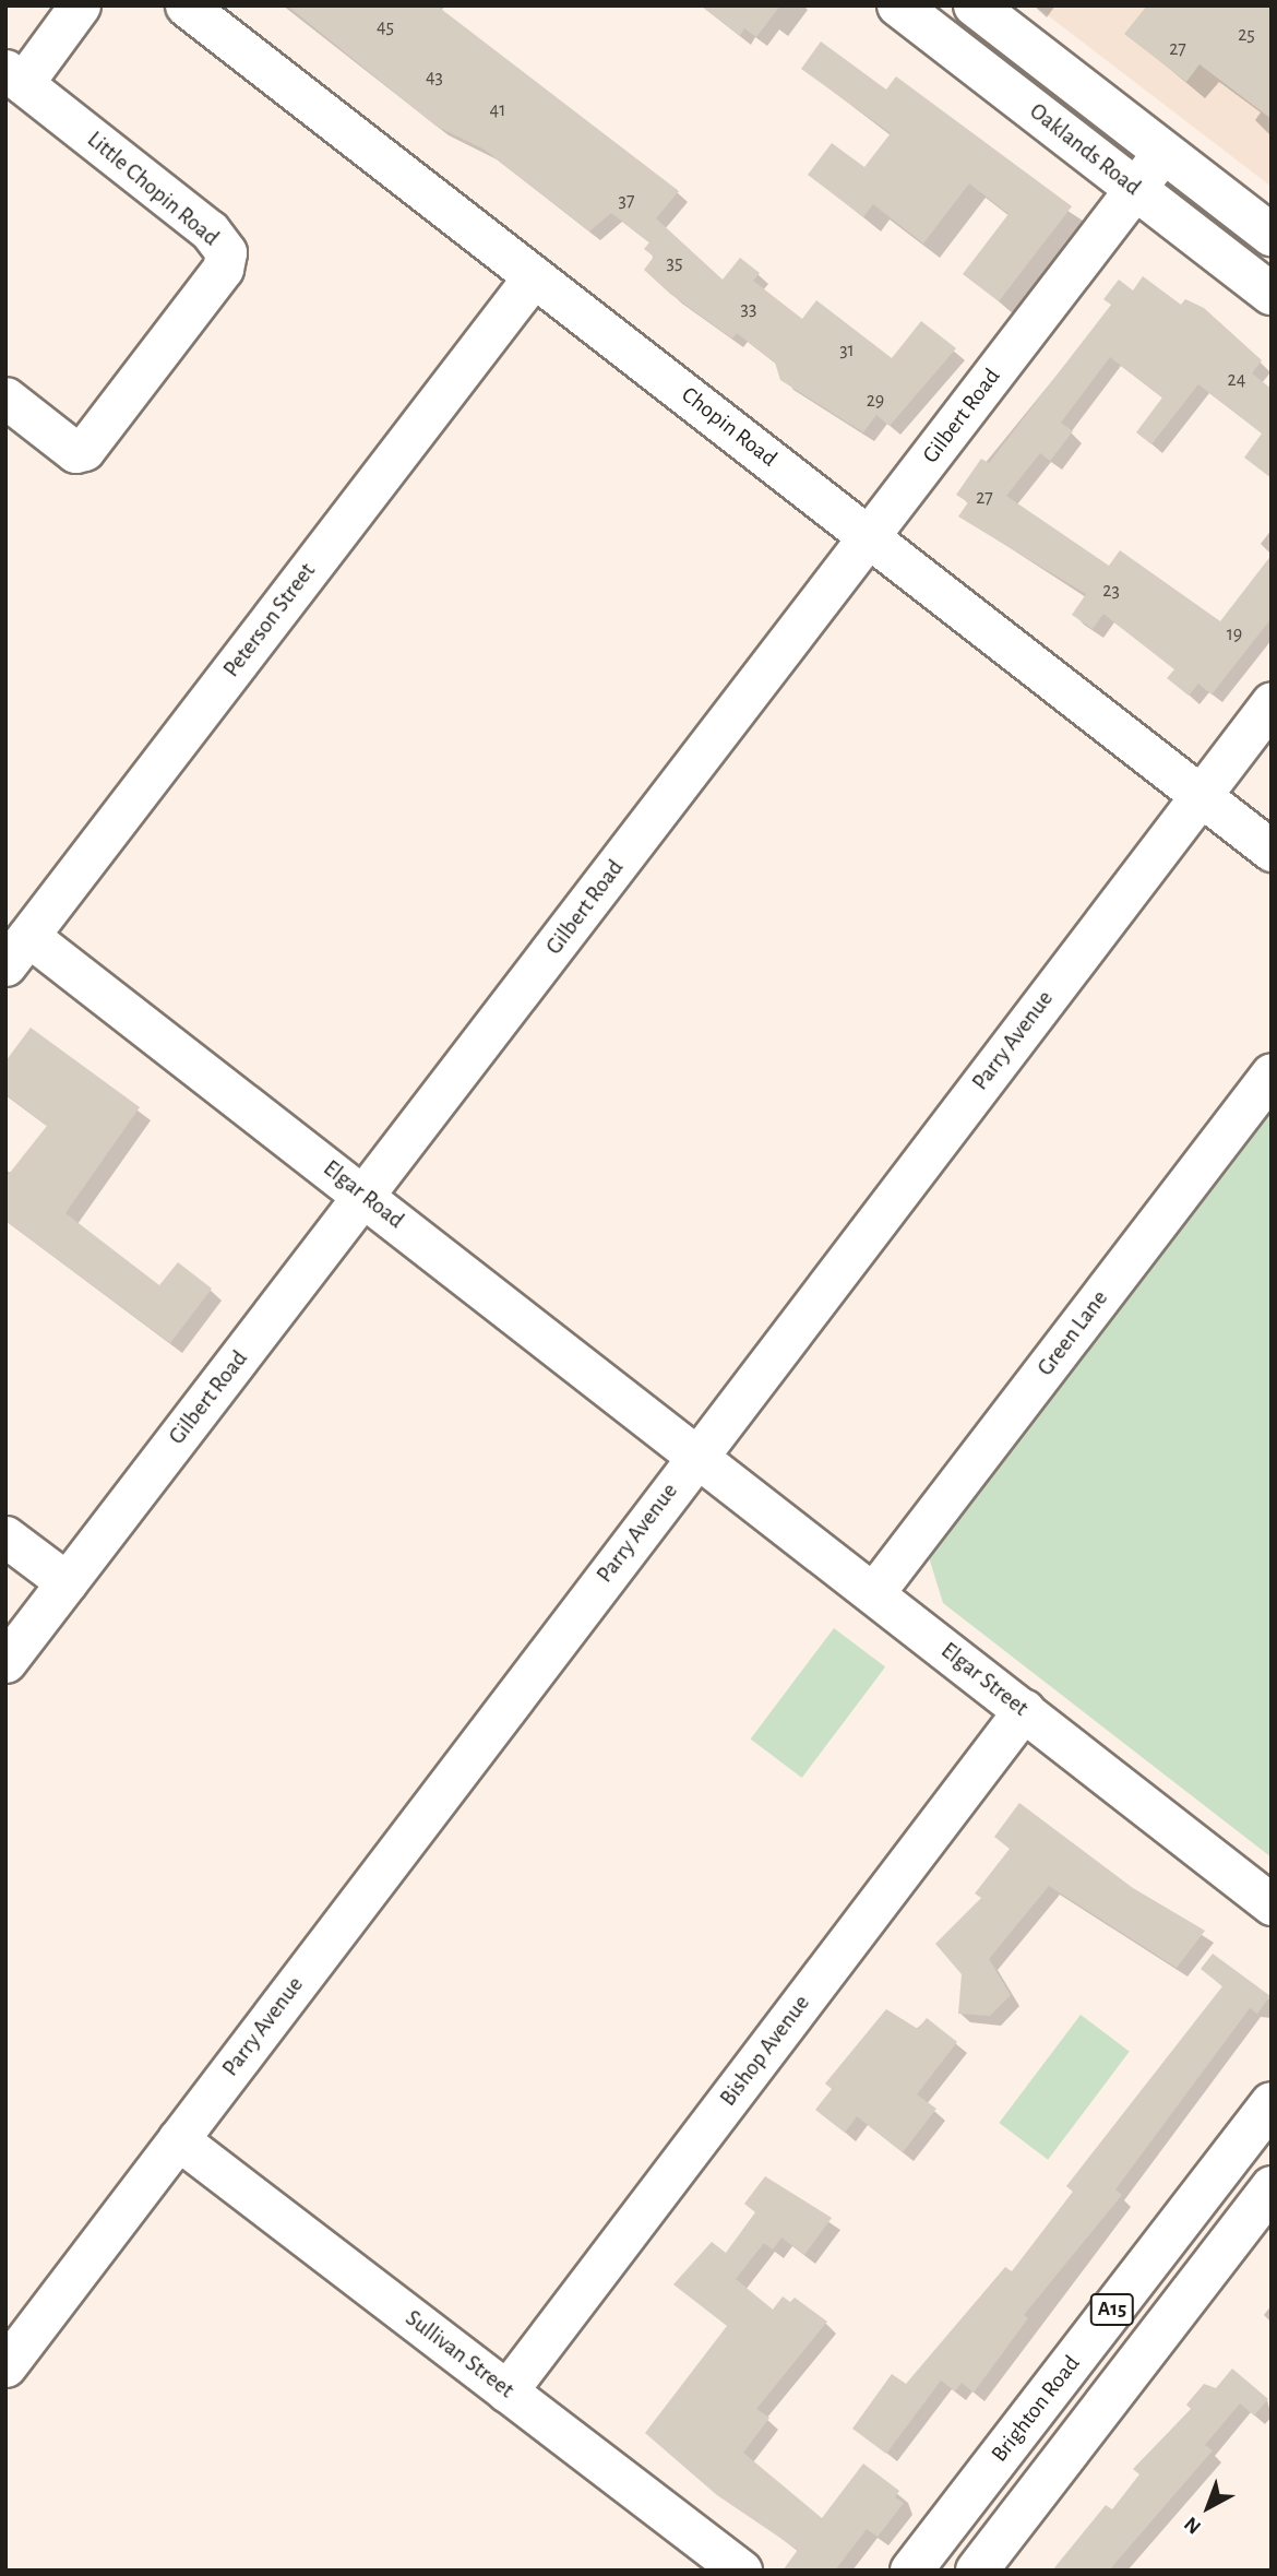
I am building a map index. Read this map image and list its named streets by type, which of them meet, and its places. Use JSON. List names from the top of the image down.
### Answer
{
  "streets": {
    "main road": ["Oaklands Road", "A15", "Brighton Road"],
    "street": [
      "Little Chopin Road",
      "Gilbert Road",
      "Chopin Road",
      "Peterson Street",
      "Parry Avenue",
      "Elgar Road",
      "Green Lane",
      "Elgar Street",
      "Bishop Avenue",
      "Sullivan Street"
    ]
  },
  "crossings": [
    ["Oaklands Road", "Gilbert Road"],
    ["Gilbert Road", "Chopin Road"],
    ["Gilbert Road", "Elgar Road"],
    ["Chopin Road", "Peterson Street"],
    ["Chopin Road", "Parry Avenue"],
    ["Peterson Street", "Elgar Road"],
    ["Parry Avenue", "Elgar Road"],
    ["Parry Avenue", "Elgar Street"],
    ["Parry Avenue", "Sullivan Street"],
    ["Elgar Road", "Elgar Street"],
    ["Green Lane", "Elgar Street"],
    ["Elgar Street", "Bishop Avenue"],
    ["Bishop Avenue", "Sullivan Street"]
  ],
  "house_numbers": [
    "45",
    "25",
    "27",
    "43",
    "41",
    "37",
    "35",
    "33",
    "31",
    "24",
    "29",
    "27",
    "23",
    "19"
  ],
  "north": "bottom left"
}
